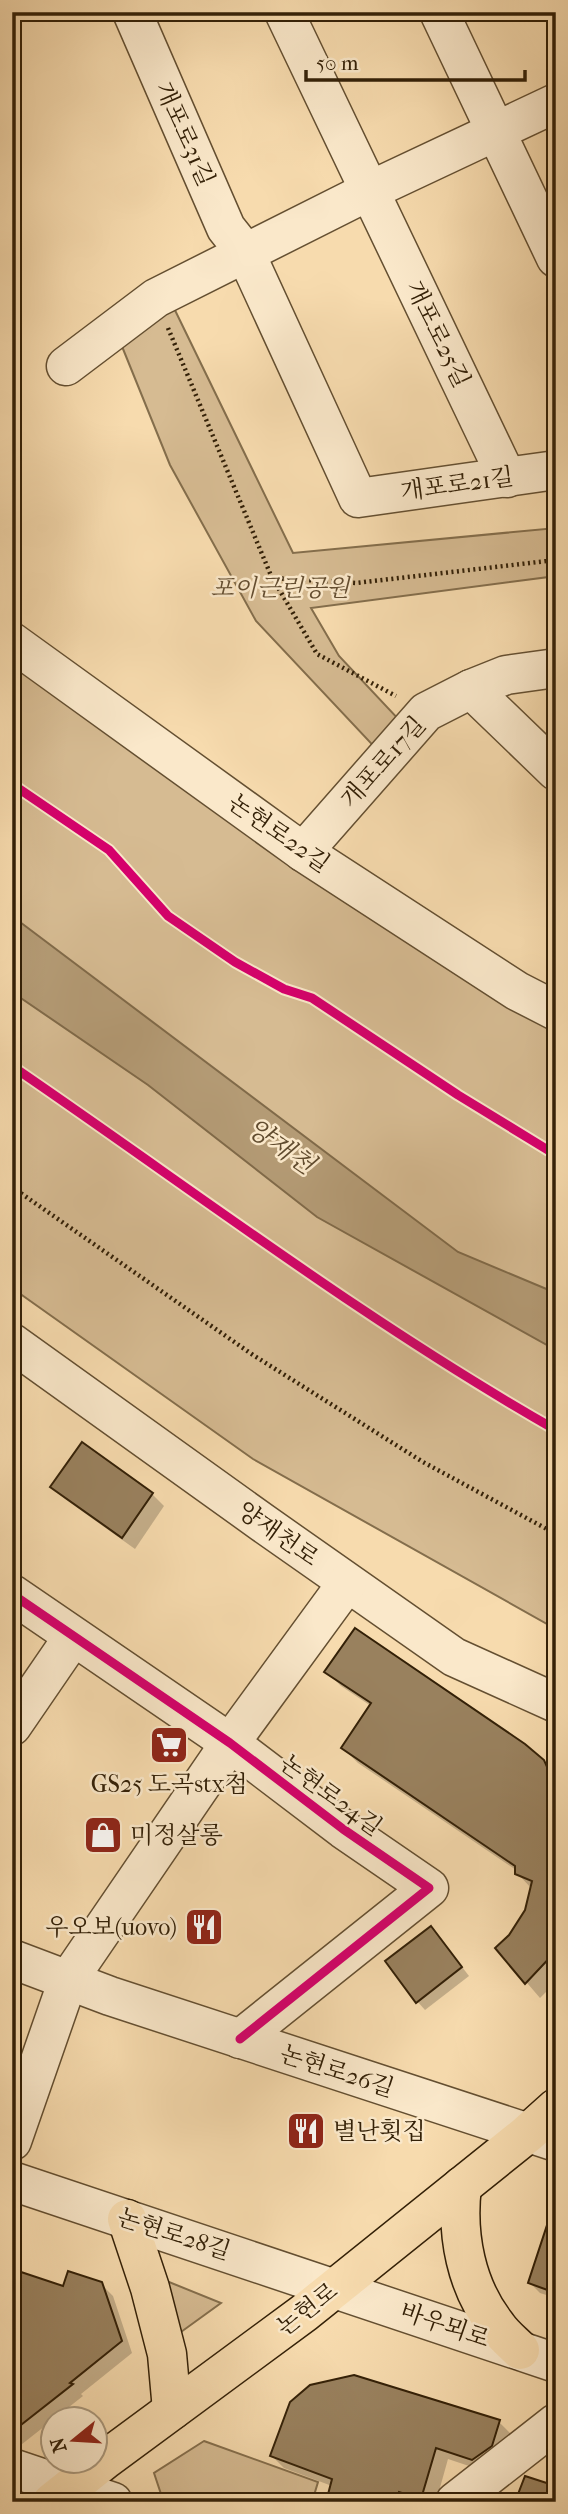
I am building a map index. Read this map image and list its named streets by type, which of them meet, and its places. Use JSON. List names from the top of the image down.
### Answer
{
  "streets": {
    "main road": ["논현로"],
    "street": [
      "개포로31길",
      "개포로25길",
      "개포로21길",
      "개포로17길",
      "논현로22길",
      "양재천로",
      "논현로24길",
      "논현로26길",
      "논현로28길",
      "바우뫼로"
    ]
  },
  "crossings": [
    ["개포로31길", "개포로21길"],
    ["개포로25길", "개포로21길"],
    ["개포로17길", "논현로22길"],
    ["논현로24길", "논현로26길"],
    ["논현로26길", "논현로"],
    ["논현로28길", "논현로"],
    ["논현로28길", "바우뫼로"],
    ["논현로", "바우뫼로"]
  ],
  "water": ["양재천"],
  "parks": ["포이근린공원"],
  "places": {
    "supermarket": ["GS25 도곡stx점"],
    "shop": ["미정살롱"],
    "restaurant": ["우오보(uovo)", "별난횟집"]
  },
  "scale_bar": "50 m",
  "north": "left"
}
